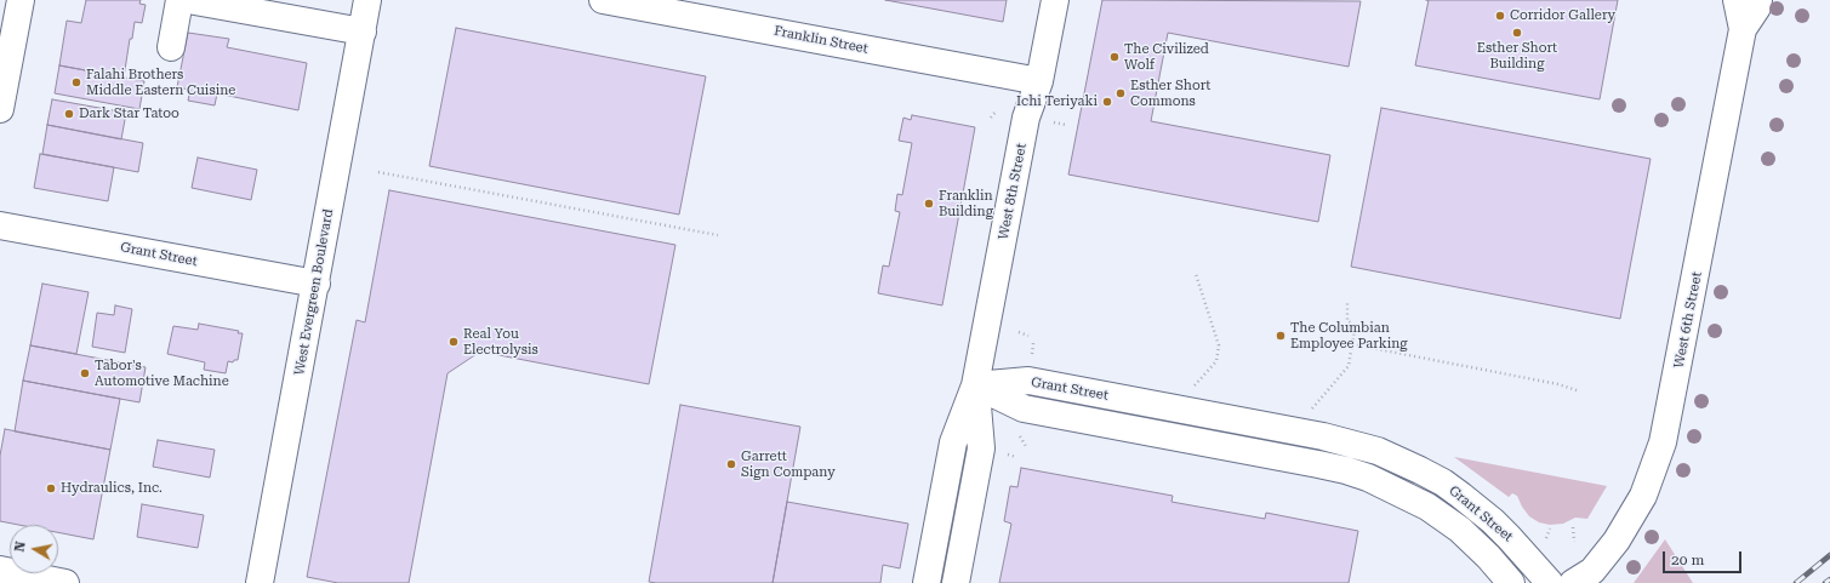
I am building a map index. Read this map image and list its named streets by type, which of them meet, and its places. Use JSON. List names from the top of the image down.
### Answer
{
  "streets": {
    "street": [
      "Franklin Street",
      "West 8th Street",
      "Grant Street",
      "West Evergreen Boulevard",
      "West 6th Street"
    ]
  },
  "crossings": [
    ["Franklin Street", "West 8th Street"],
    ["West 8th Street", "Grant Street"],
    ["Grant Street", "West Evergreen Boulevard"]
  ],
  "places": [
    "Corridor Gallery",
    "Esther Short Building",
    "The Civilized Wolf",
    "Falahi Brothers Middle Eastern Cuisine",
    "Esther Short Commons",
    "Ichi Teriyaki",
    "Dark Star Tatoo",
    "Franklin Building",
    "The Columbian Employee Parking",
    "Real You Electrolysis",
    "Tabor's Automotive Machine",
    "Garrett Sign Company",
    "Hydraulics, Inc."
  ],
  "scale_bar": "20 m",
  "north": "left"
}
